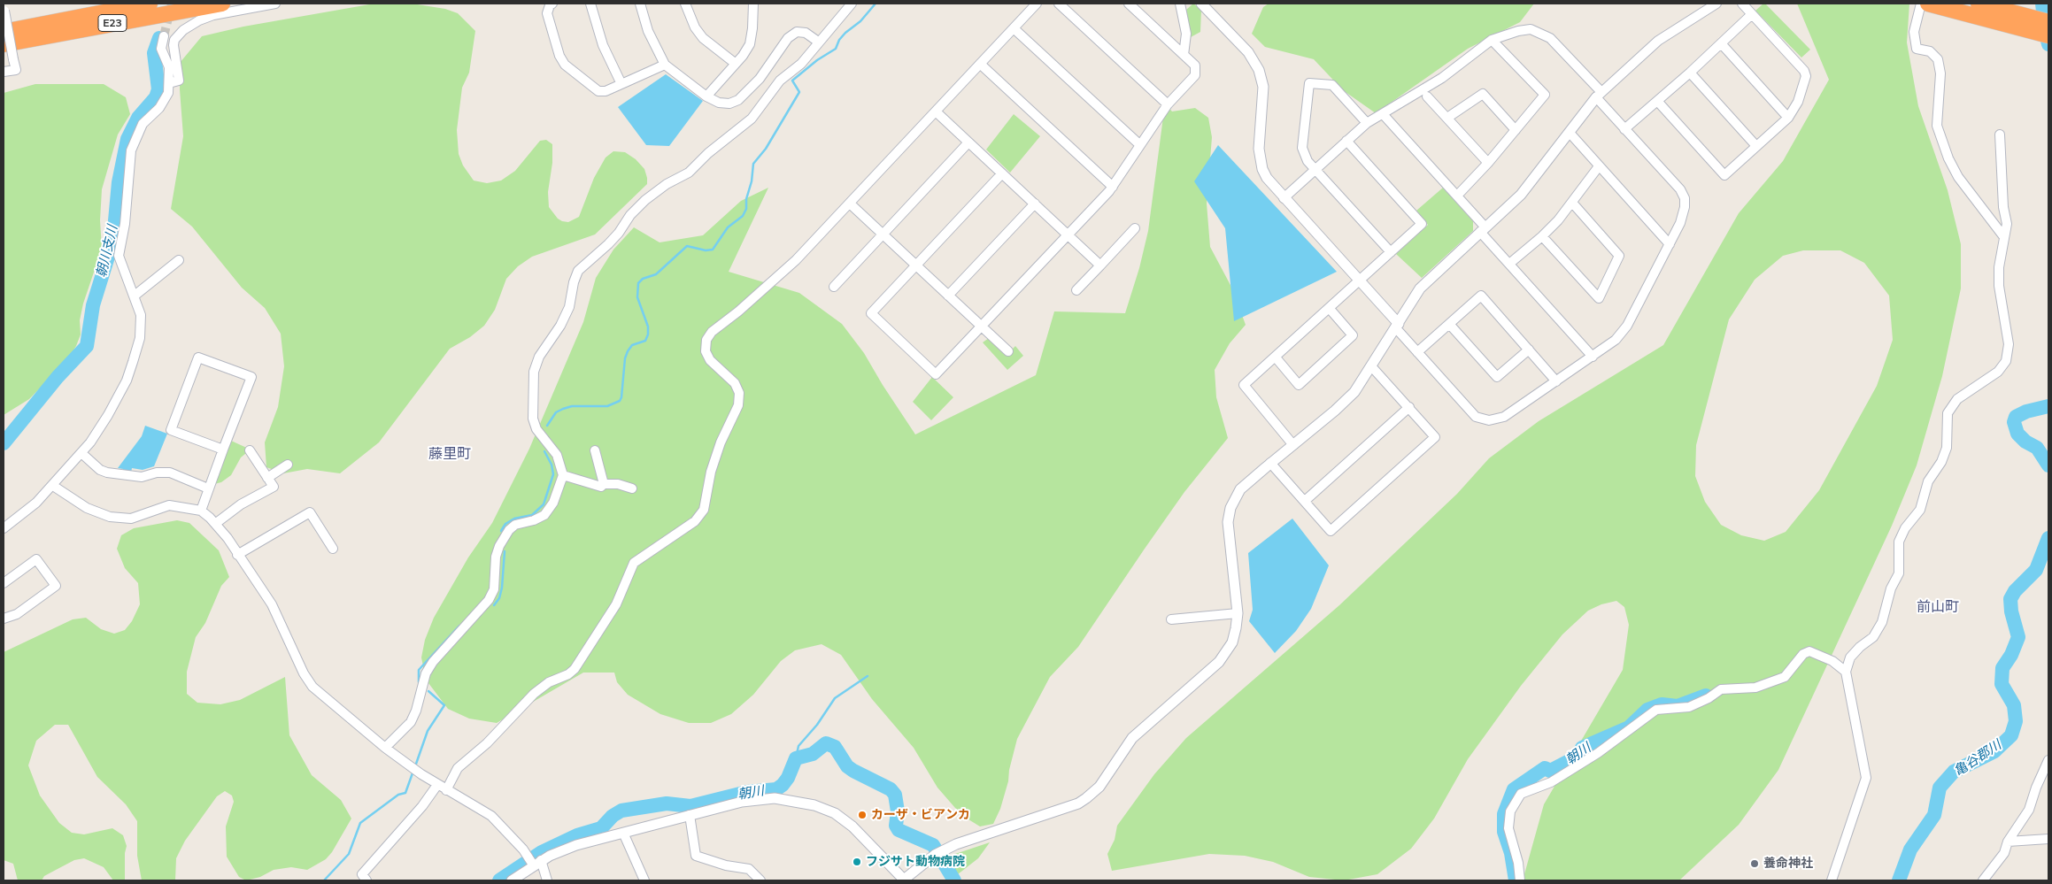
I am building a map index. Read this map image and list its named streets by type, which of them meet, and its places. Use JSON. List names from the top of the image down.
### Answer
{
  "streets": {
    "highway": ["E23"]
  },
  "districts": ["藤里町", "前山町"],
  "water": ["朝川支川", "朝川", "亀谷郡川"],
  "places": ["カーザ・ビアンカ", "フジサト動物病院", "養命神社"]
}
